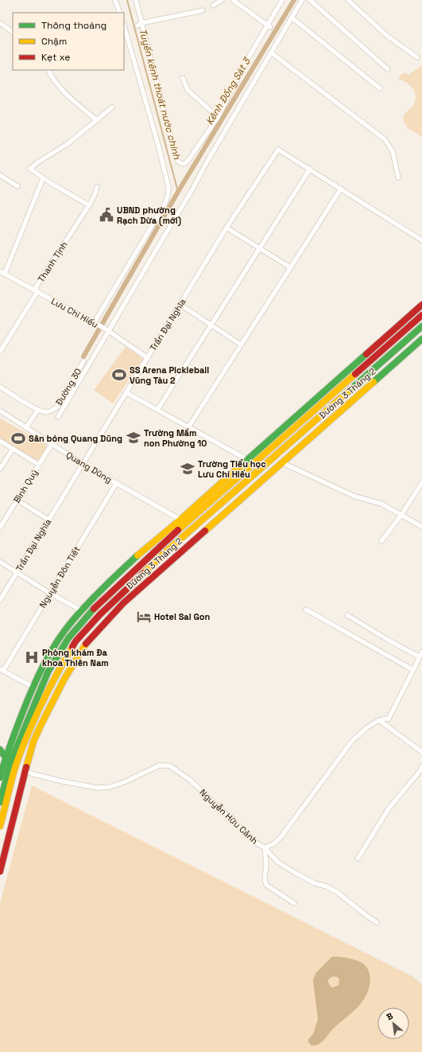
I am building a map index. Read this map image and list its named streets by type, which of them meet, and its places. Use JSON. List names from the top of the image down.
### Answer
{
  "streets": {
    "main road": ["Đường 3 Tháng 2"],
    "street": [
      "Thanh Tịnh",
      "Lưu Chí Hiếu",
      "Trần Đại Nghĩa",
      "Đường 30",
      "Quang Dũng",
      "Bình Quý",
      "Nguyễn Đôn Tiết",
      "Nguyễn Hữu Cảnh"
    ]
  },
  "crossings": [
    ["Thanh Tịnh", "Lưu Chí Hiếu"],
    ["Lưu Chí Hiếu", "Trần Đại Nghĩa"],
    ["Trần Đại Nghĩa", "Quang Dũng"],
    ["Đường 3 Tháng 2", "Quang Dũng"],
    ["Đường 3 Tháng 2", "Nguyễn Hữu Cảnh"],
    ["Quang Dũng", "Bình Quý"],
    ["Quang Dũng", "Nguyễn Đôn Tiết"]
  ],
  "water": ["Kênh Đồng Sát 3", "Tuyến kênh thoát nước chính"],
  "places": {
    "public building": ["UBND phường Rạch Dừa (mới)"],
    "sports": ["SS Arena Pickleball Vũng Tàu 2", "Sân bóng Quang Dũng"],
    "school or university": ["Trường Mầm non Phường 10", "Trường Tiểu học Lưu Chí Hiếu"],
    "hotel": ["Hotel Sai Gon"],
    "hospital": ["Phòng khám Đa khoa Thiên Nam"]
  },
  "legend": ["Thông thoáng", "Chậm", "Kẹt xe"],
  "north": "top left"
}
